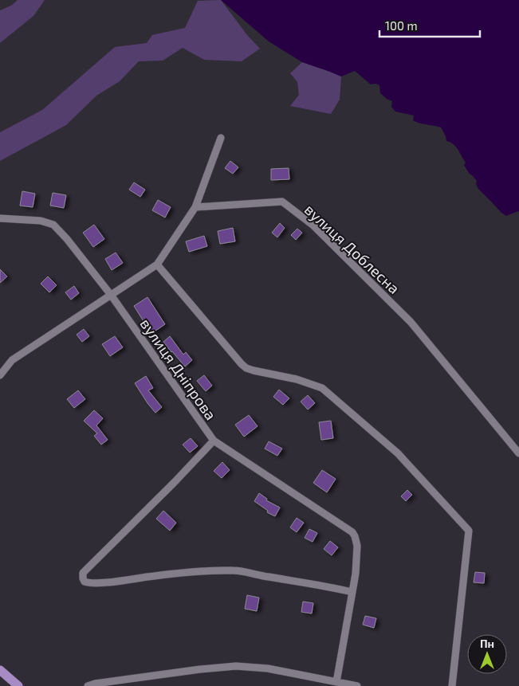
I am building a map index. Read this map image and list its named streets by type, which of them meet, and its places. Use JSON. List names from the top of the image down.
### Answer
{
  "streets": {
    "street": ["вулиця Доблесна", "вулиця Дніпрова"]
  },
  "scale_bar": "100 m",
  "north": "top"
}
